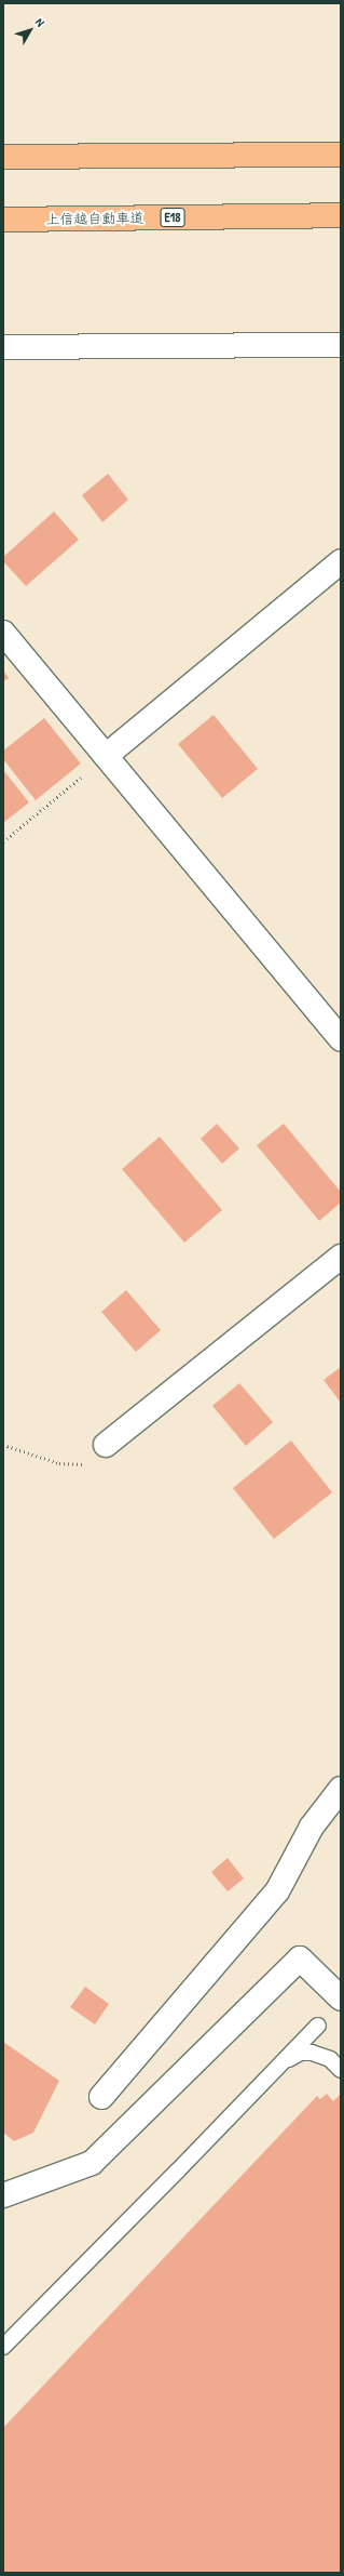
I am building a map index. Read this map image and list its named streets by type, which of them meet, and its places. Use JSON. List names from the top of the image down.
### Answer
{
  "streets": {
    "highway": ["E18", "上信越自動車道"]
  },
  "north": "top right"
}
